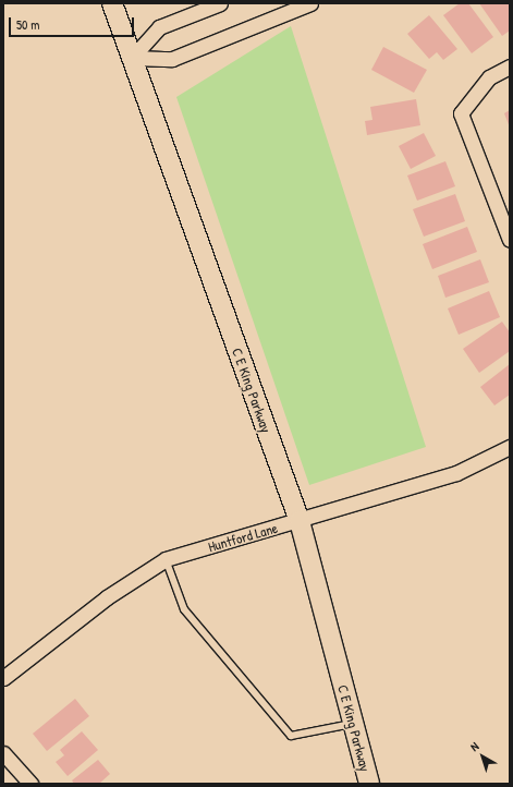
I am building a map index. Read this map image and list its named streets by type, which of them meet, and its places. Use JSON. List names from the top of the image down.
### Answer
{
  "streets": {
    "main road": ["C E King Parkway"],
    "street": ["Huntford Lane"]
  },
  "crossings": [
    ["C E King Parkway", "Huntford Lane"]
  ],
  "scale_bar": "50 m",
  "north": "top left"
}
